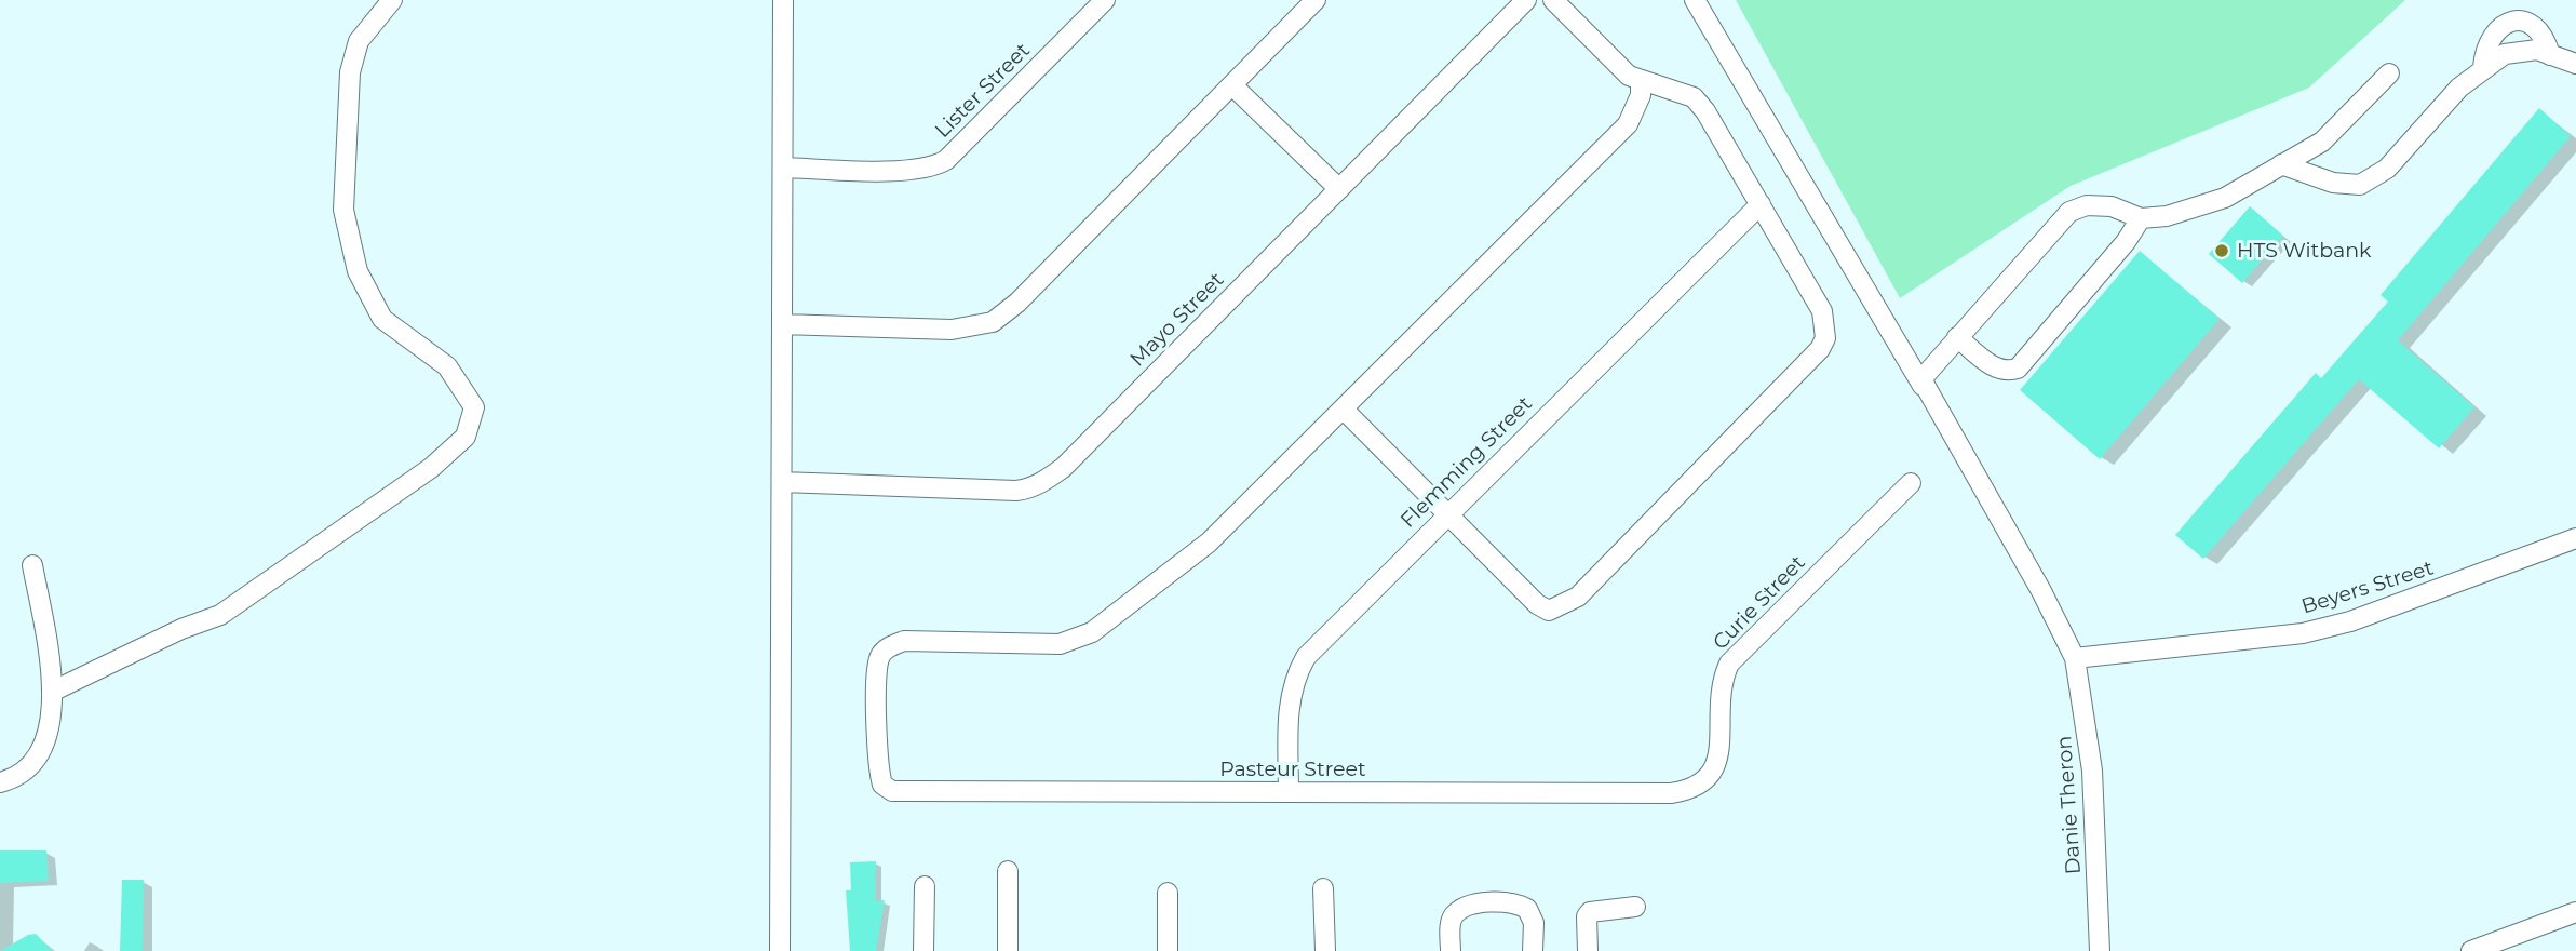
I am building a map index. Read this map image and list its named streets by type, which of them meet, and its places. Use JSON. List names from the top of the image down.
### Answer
{
  "streets": {
    "street": [
      "Lister Street",
      "Mayo Street",
      "Flemming Street",
      "Beyers Street",
      "Curie Street",
      "Pasteur Street",
      "Danie Theron"
    ]
  },
  "crossings": [
    ["Flemming Street", "Pasteur Street"],
    ["Beyers Street", "Danie Theron"],
    ["Curie Street", "Pasteur Street"]
  ],
  "places": ["HTS Witbank"]
}
